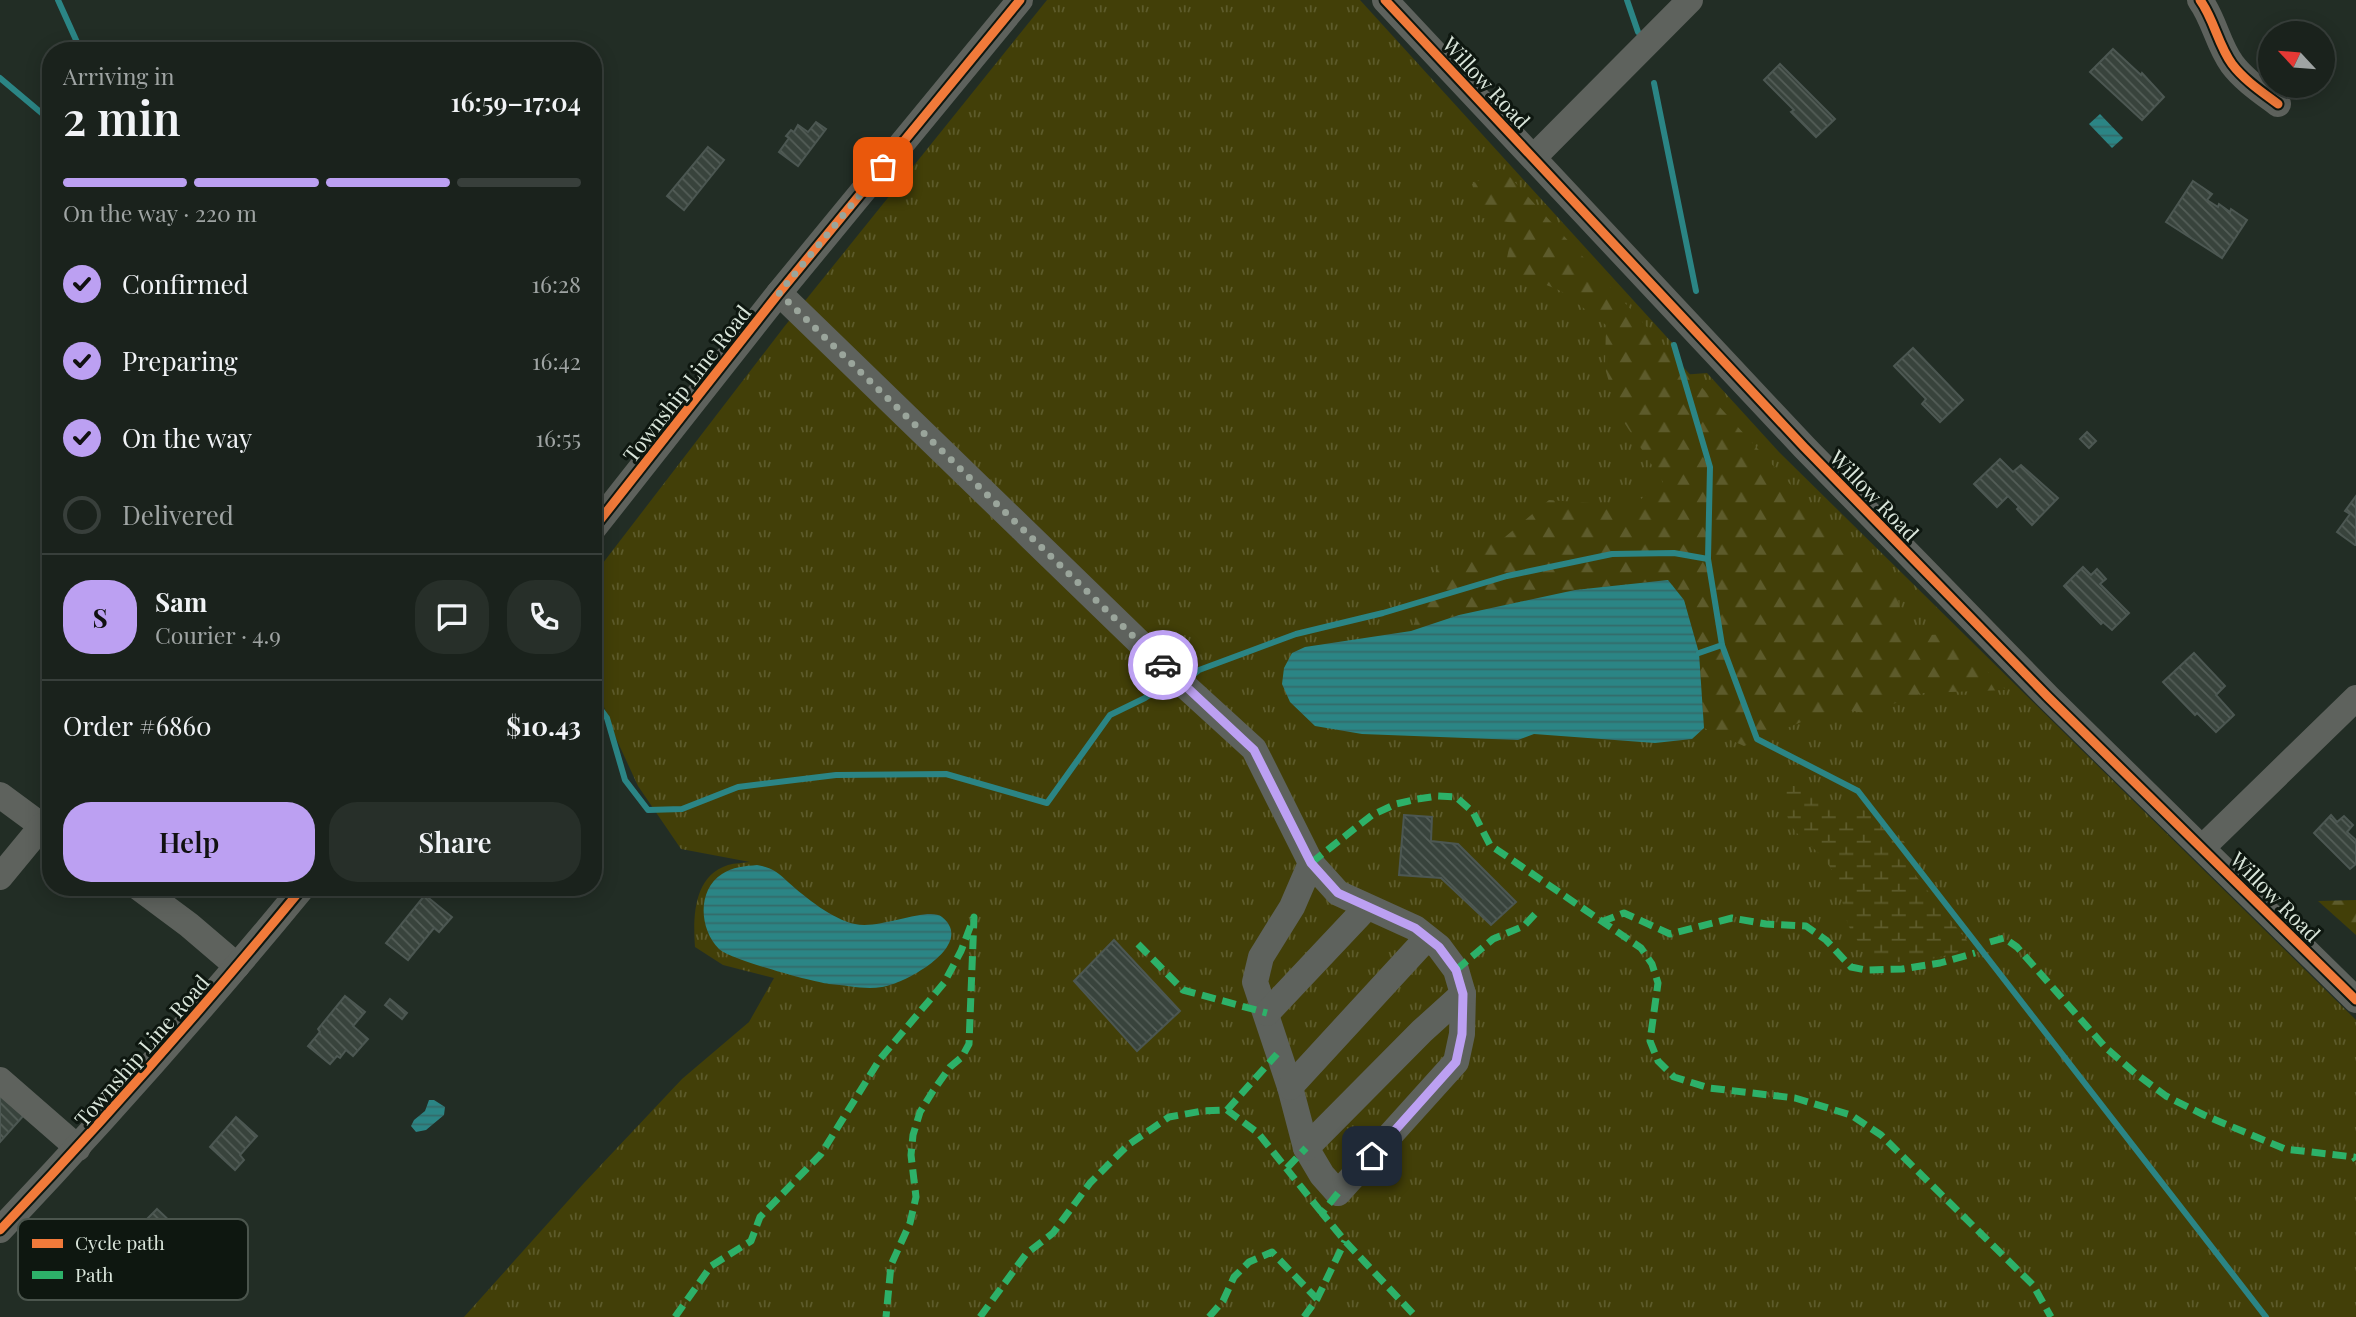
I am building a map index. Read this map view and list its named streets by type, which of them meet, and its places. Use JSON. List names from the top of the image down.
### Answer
{
  "streets": {
    "street": ["Willow Road", "Township Line Road"]
  },
  "legend": ["Cycle path", "Path"],
  "north": "top left",
  "page": {
    "heading": ["2 min", "Arriving in", "16:59–17:04"],
    "panel": [
      "Sam",
      "Courier · 4.9",
      "Order #6860",
      "$10.43"
    ],
    "bar": "On the way · 220 m",
    "list": [
      ["Confirmed", "16:28"],
      ["Preparing", "16:42"],
      ["On the way", "16:55"],
      "Delivered"
    ],
    "round": "S",
    "buttons": ["Help", "Share"]
  }
}
